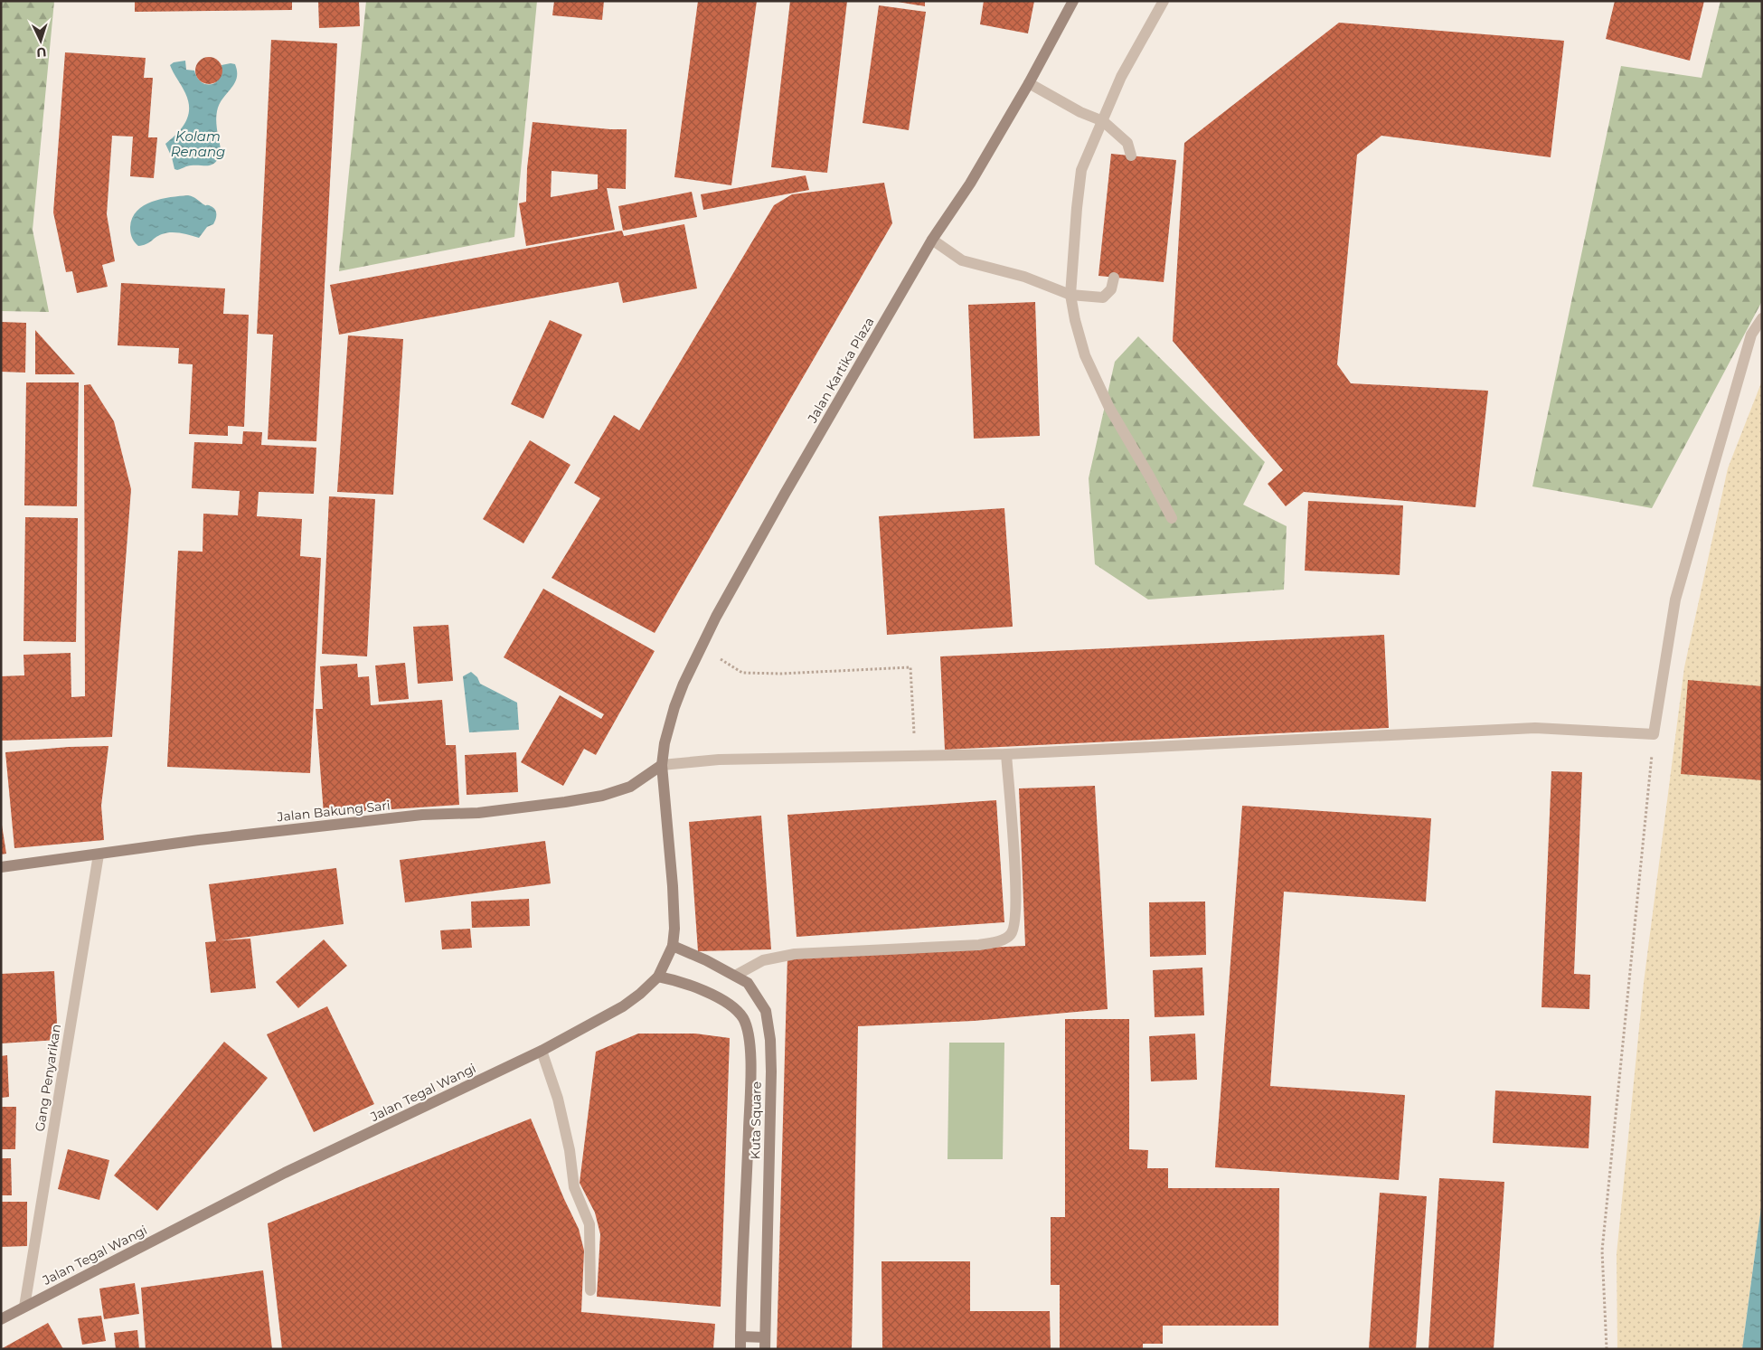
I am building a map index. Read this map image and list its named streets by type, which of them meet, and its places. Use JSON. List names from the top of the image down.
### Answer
{
  "streets": {
    "main road": [
      "Jalan Kartika Plaza",
      "Jalan Bakung Sari",
      "Jalan Tegal Wangi",
      "Kuta Square"
    ],
    "street": ["Gang Penyarikan"]
  },
  "crossings": [
    ["Jalan Kartika Plaza", "Jalan Bakung Sari"],
    ["Jalan Kartika Plaza", "Jalan Tegal Wangi"],
    ["Jalan Bakung Sari", "Gang Penyarikan"],
    ["Jalan Bakung Sari", "Jalan Tegal Wangi"],
    ["Gang Penyarikan", "Jalan Tegal Wangi"],
    ["Jalan Tegal Wangi", "Kuta Square"]
  ],
  "water": ["Kolam Renang"],
  "north": "bottom"
}
